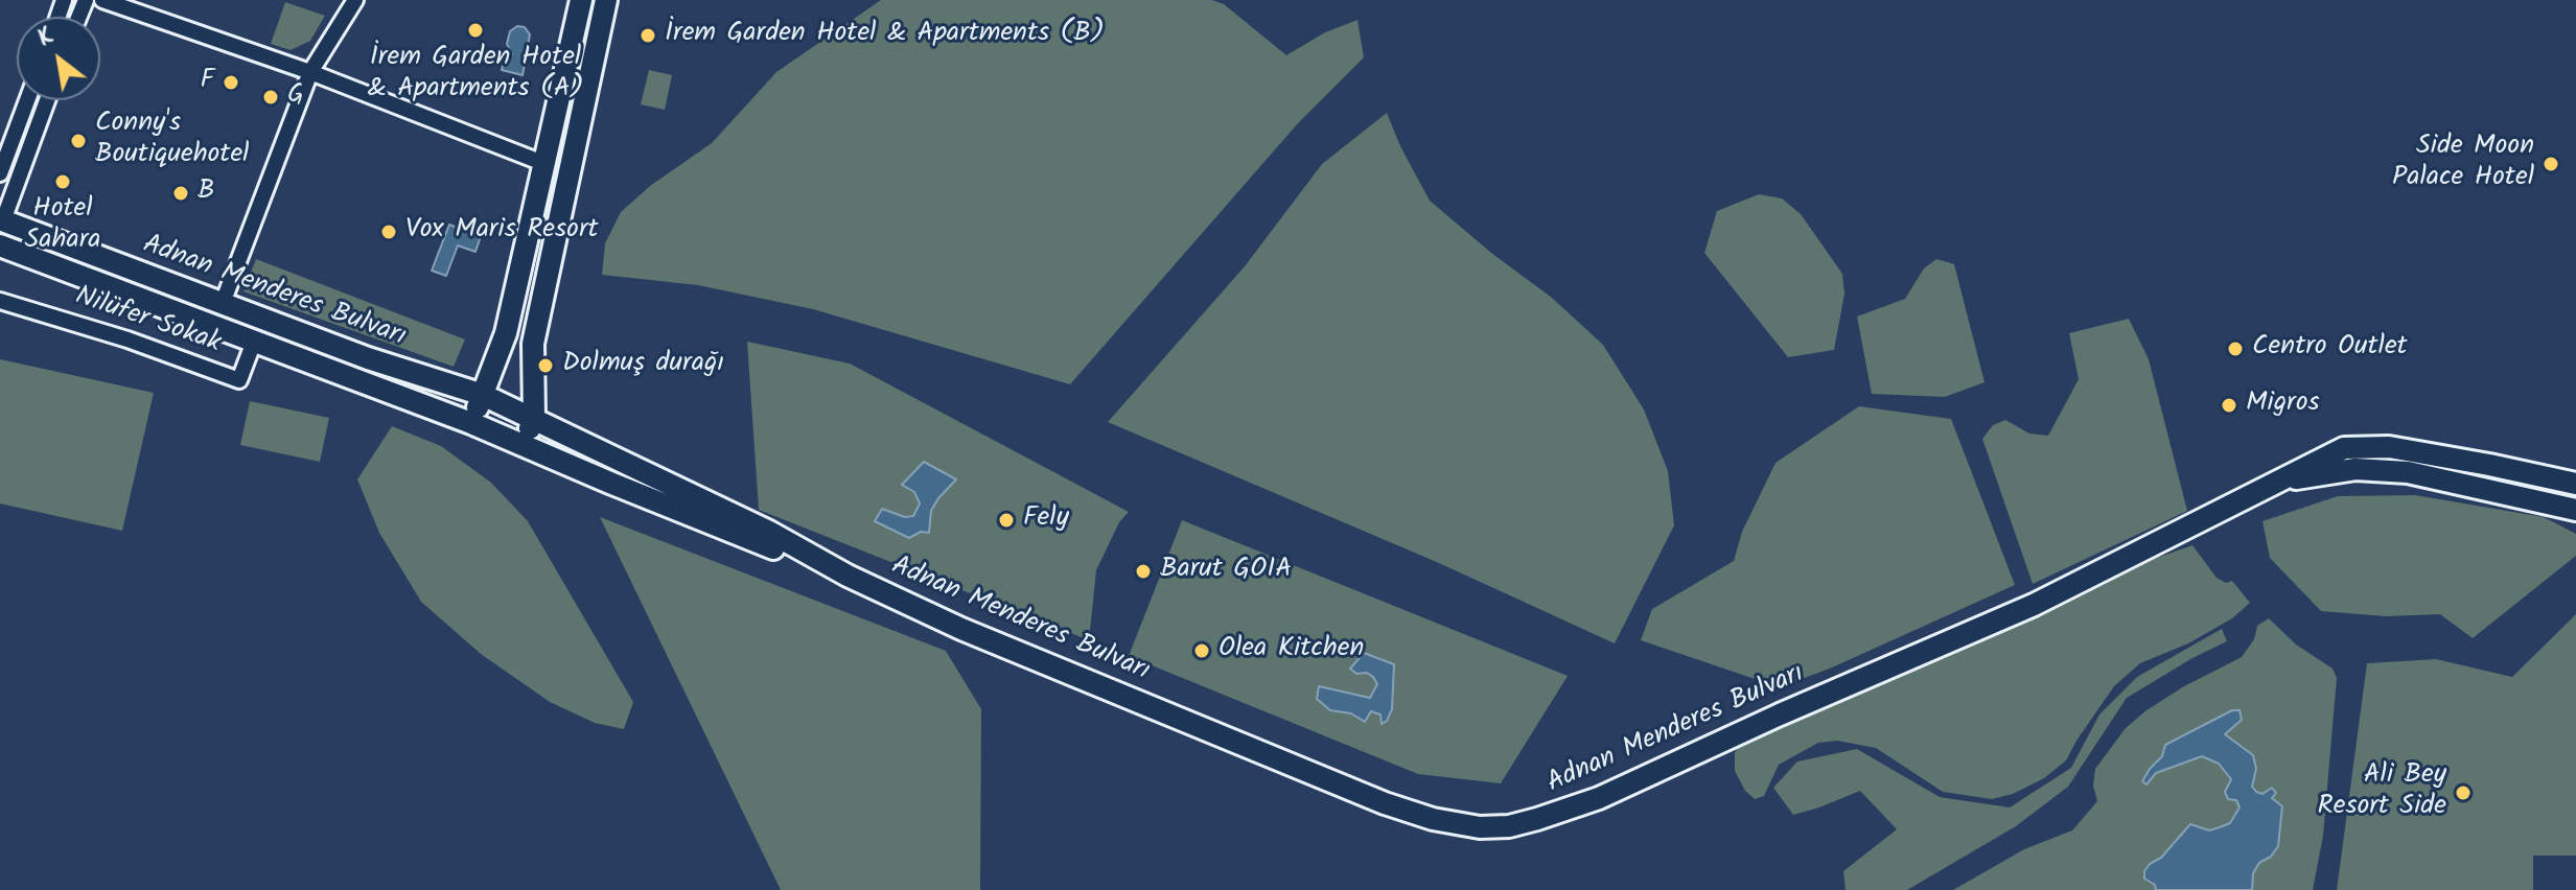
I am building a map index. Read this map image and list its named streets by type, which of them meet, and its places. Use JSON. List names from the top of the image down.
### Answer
{
  "streets": {
    "main road": ["Adnan Menderes Bulvarı"],
    "street": ["Nilüfer Sokak"]
  },
  "crossings": [
    ["Adnan Menderes Bulvarı", "Nilüfer Sokak"]
  ],
  "places": [
    "İrem Garden Hotel & Apartments (A)",
    "İrem Garden Hotel & Apartments (B)",
    "F",
    "G",
    "Conny's Boutiquehotel",
    "Side Moon Palace Hotel",
    "Hotel Sahara",
    "B",
    "Vox Maris Resort",
    "Centro Outlet",
    "Dolmuş durağı",
    "Migros",
    "Fely",
    "Barut GOIA",
    "Olea Kitchen",
    "Ali Bey Resort Side"
  ],
  "north": "top left"
}
